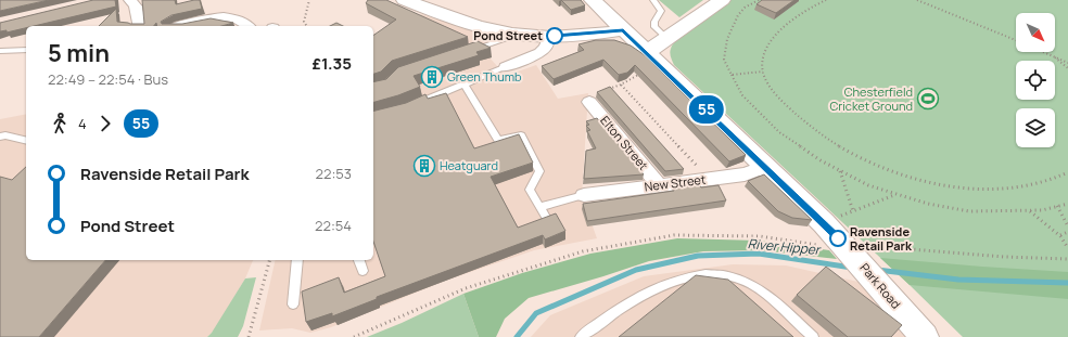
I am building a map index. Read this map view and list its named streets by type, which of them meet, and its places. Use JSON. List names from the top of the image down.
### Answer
{
  "streets": {
    "street": ["Elton Street", "New Street", "Park Road"]
  },
  "crossings": [
    ["Elton Street", "New Street"],
    ["New Street", "Park Road"]
  ],
  "water": ["River Hipper"],
  "places": {
    "other": ["Pond Street", "Ravenside Retail Park"],
    "building": ["Green Thumb", "Heatguard"],
    "sports": ["Chesterfield Cricket Ground"]
  },
  "lines": ["bus line 55"],
  "north": "bottom right",
  "page": {
    "on_map": "55",
    "heading": ["5 min", "22:49 – 22:54 · Bus", "£1.35"],
    "legs": ["4", "55"],
    "list": [
      {
        "name": "Ravenside Retail Park",
        "value": "22:53"
      },
      {
        "name": "Pond Street",
        "value": "22:54"
      }
    ]
  }
}
